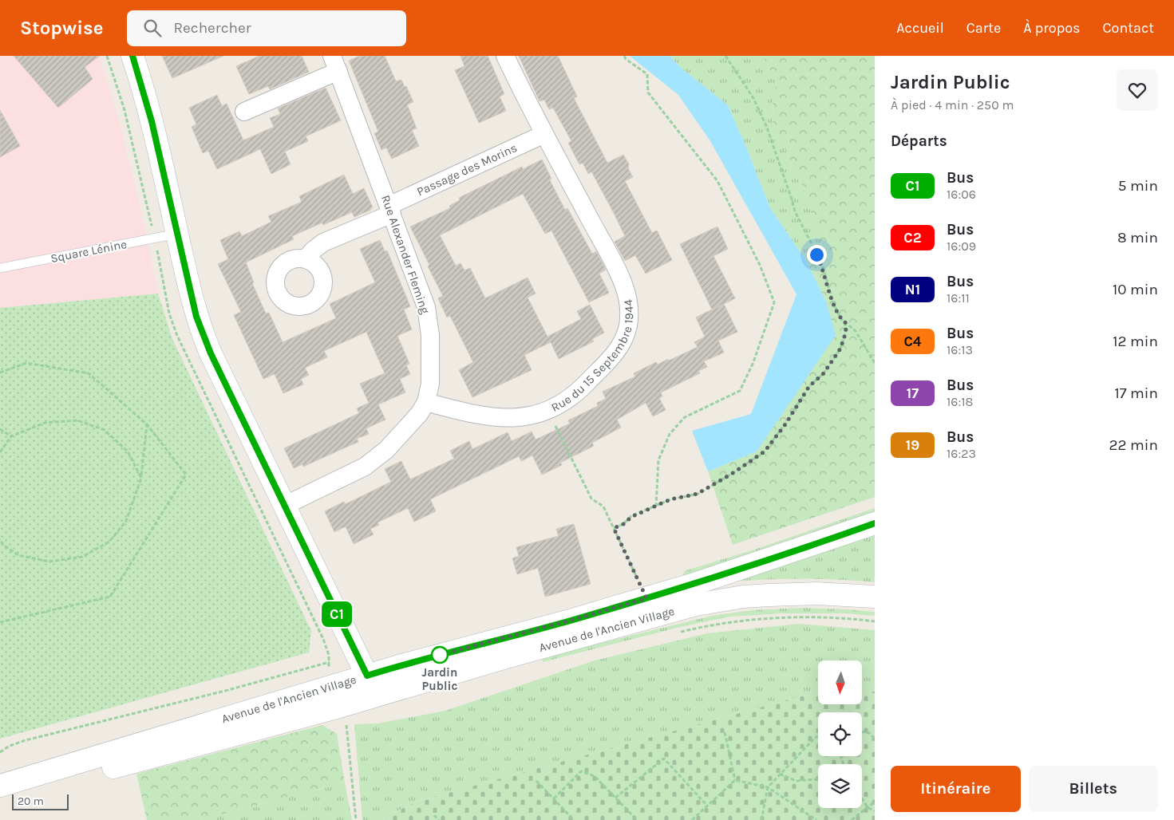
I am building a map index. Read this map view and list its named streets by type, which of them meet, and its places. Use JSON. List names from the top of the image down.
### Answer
{
  "streets": {
    "street": [
      "Passage des Morins",
      "Rue Alexander Fleming",
      "Rue du 15 Septembre 1944",
      "Avenue de l'Ancien Village"
    ],
    "lane": ["Square Lénine"]
  },
  "crossings": [
    ["Passage des Morins", "Rue Alexander Fleming"],
    ["Passage des Morins", "Rue du 15 Septembre 1944"],
    ["Rue Alexander Fleming", "Rue du 15 Septembre 1944"]
  ],
  "places": ["Jardin Public"],
  "lines": ["bus line C1"],
  "scale_bar": "20 m",
  "north": "bottom",
  "page": {
    "header": "Stopwise",
    "search": "Rechercher",
    "nav": [
      "Accueil",
      "Carte",
      "À propos",
      "Contact"
    ],
    "on_map": "C1",
    "heading": [
      ["Jardin Public", "À pied · 4 min · 250 m"],
      "Départs"
    ],
    "list": [
      {
        "mark": "C1",
        "name": "Bus",
        "note": "16:06",
        "value": "5 min"
      },
      {
        "mark": "C2",
        "name": "Bus",
        "note": "16:09",
        "value": "8 min"
      },
      {
        "mark": "N1",
        "name": "Bus",
        "note": "16:11",
        "value": "10 min"
      },
      {
        "mark": "C4",
        "name": "Bus",
        "note": "16:13",
        "value": "12 min"
      },
      {
        "mark": "17",
        "name": "Bus",
        "note": "16:18",
        "value": "17 min"
      },
      {
        "mark": "19",
        "name": "Bus",
        "note": "16:23",
        "value": "22 min"
      }
    ],
    "buttons": ["Itinéraire", "Billets"],
    "scale": "20 m"
  }
}
